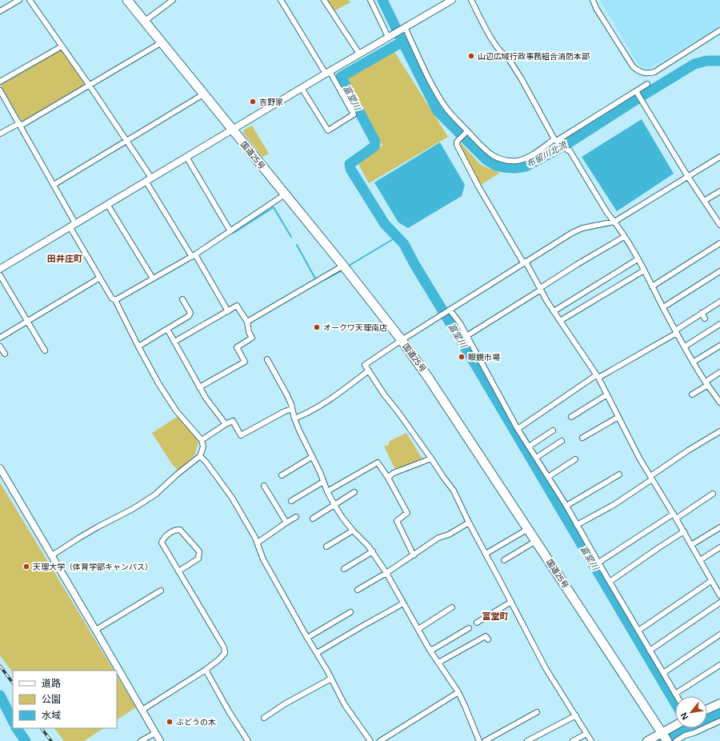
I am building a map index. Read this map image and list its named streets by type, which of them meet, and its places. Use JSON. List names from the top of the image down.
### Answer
{
  "streets": {
    "highway": ["国道25号"]
  },
  "districts": ["田井庄町", "富堂町"],
  "water": ["富堂川", "布留川北流"],
  "places": [
    "山辺広域行政事務組合消防本部",
    "吉野家",
    "オークワ天理南店",
    "眼鏡市場",
    "天理大学（体育学部キャンパス）",
    "ぶどうの木"
  ],
  "legend": ["道路", "公園", "水域"],
  "north": "bottom left"
}
